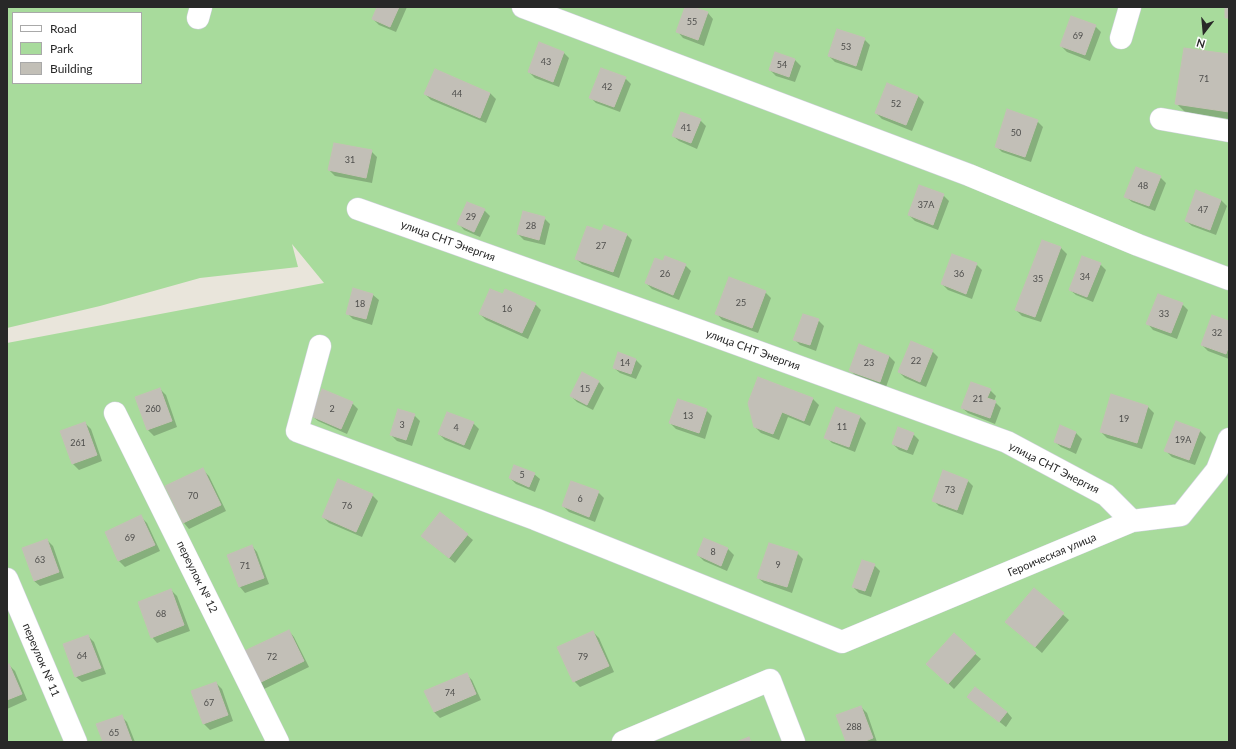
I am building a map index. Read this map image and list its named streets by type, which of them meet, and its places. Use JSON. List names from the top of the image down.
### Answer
{
  "streets": {
    "street": [
      "улица СНТ Энергия",
      "Героическая улица",
      "переулок № 12",
      "переулок № 11"
    ]
  },
  "crossings": [
    ["улица СНТ Энергия", "Героическая улица"]
  ],
  "house_numbers": [
    "55",
    "69",
    "53",
    "43",
    "54",
    "71",
    "42",
    "44",
    "52",
    "41",
    "50",
    "31",
    "48",
    "37А",
    "47",
    "29",
    "28",
    "27",
    "26",
    "36",
    "34",
    "35",
    "25",
    "18",
    "16",
    "33",
    "32",
    "22",
    "14",
    "23",
    "15",
    "21",
    "260",
    "2",
    "13",
    "19",
    "3",
    "11",
    "4",
    "19А",
    "261",
    "5",
    "73",
    "70",
    "6",
    "76",
    "69",
    "8",
    "63",
    "9",
    "71",
    "68",
    "64",
    "72",
    "79",
    "74",
    "67",
    "288",
    "65"
  ],
  "legend": ["Road", "Park", "Building"],
  "north": "bottom"
}
